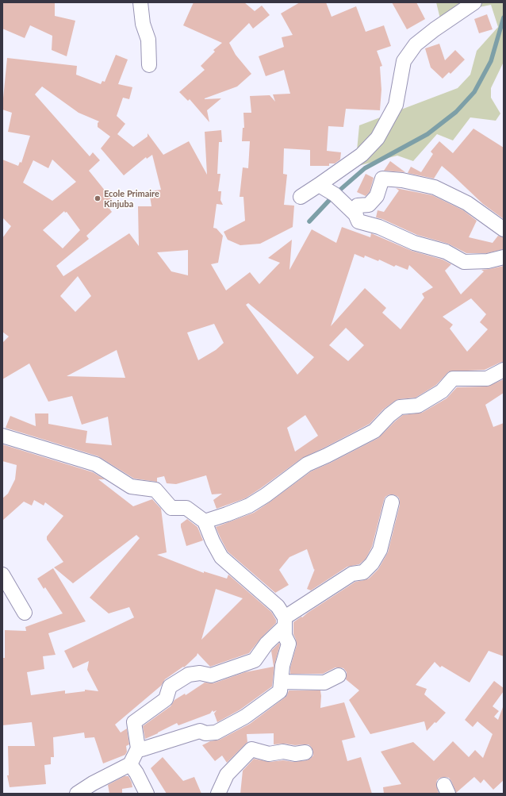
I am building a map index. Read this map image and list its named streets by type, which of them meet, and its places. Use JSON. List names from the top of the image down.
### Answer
{
  "places": ["Ecole Primaire Kinjuba"]
}
